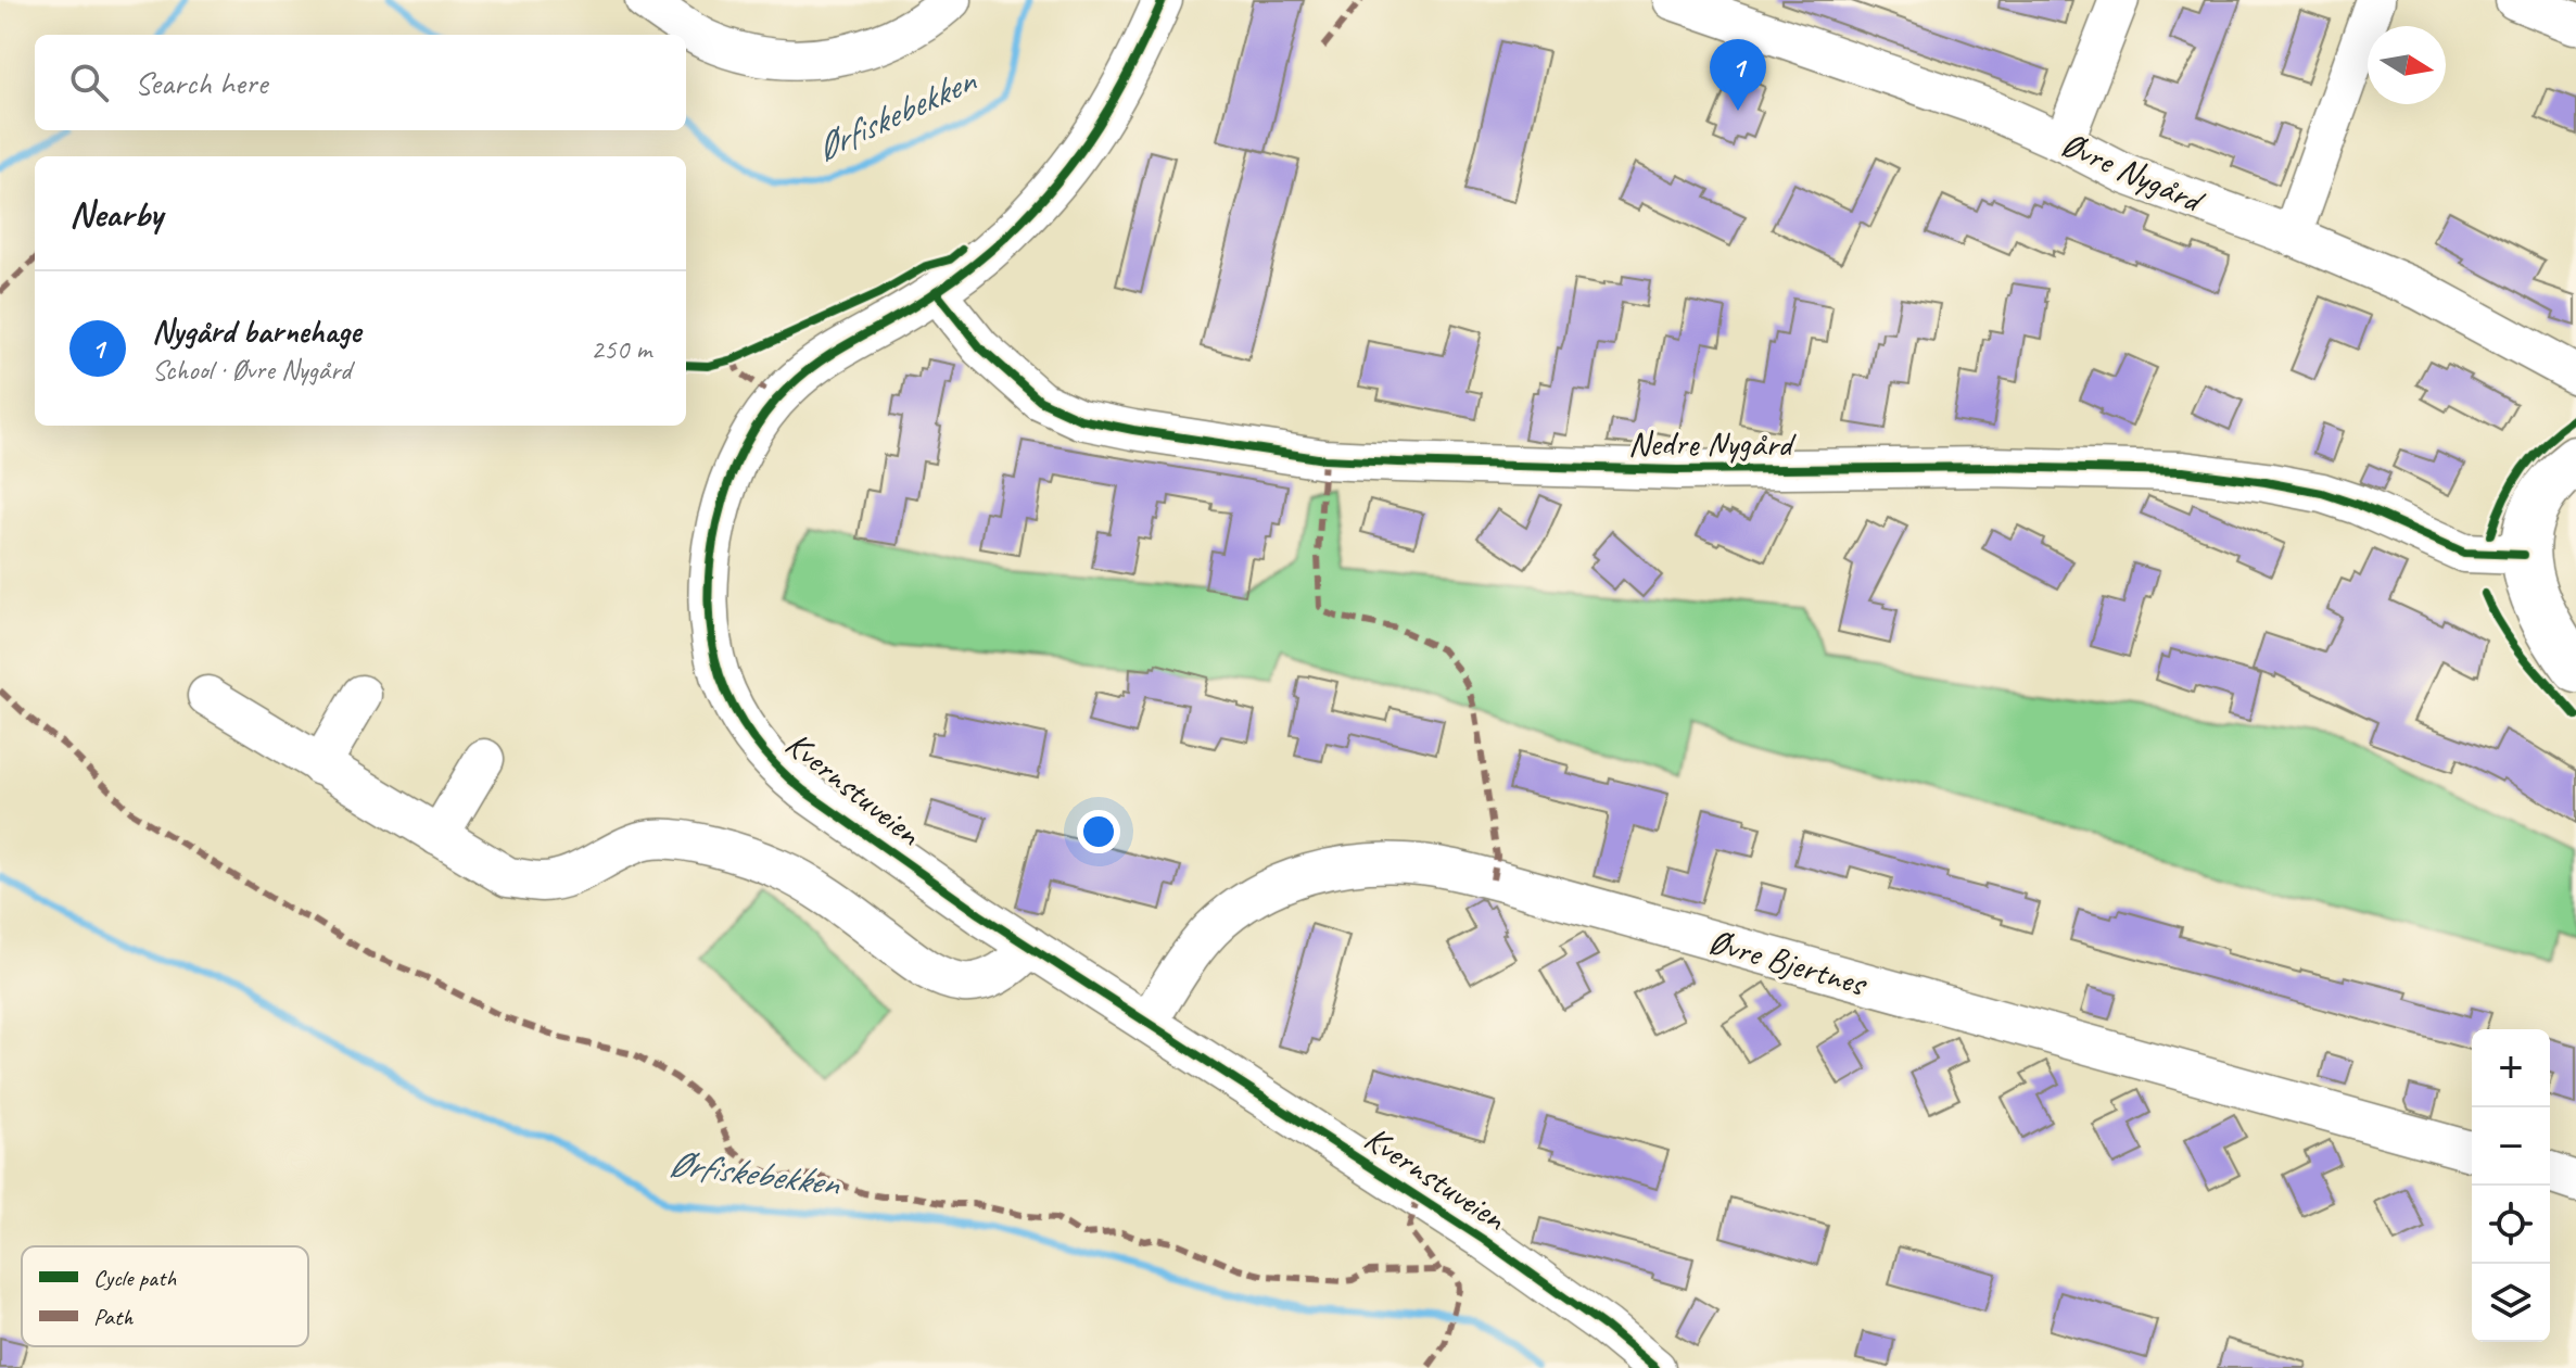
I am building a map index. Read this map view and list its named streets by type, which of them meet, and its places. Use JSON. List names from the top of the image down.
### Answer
{
  "streets": {
    "street": [
      "Øvre Nygård",
      "Nedre Nygård",
      "Kvernstuveien",
      "Øvre Bjertnes"
    ]
  },
  "crossings": [
    ["Nedre Nygård", "Kvernstuveien"],
    ["Kvernstuveien", "Øvre Bjertnes"]
  ],
  "water": ["Ørfiskebekken"],
  "legend": ["Cycle path", "Path"],
  "north": "right",
  "page": {
    "search": "Search here",
    "pins": "1",
    "heading": "Nearby",
    "list": [
      {
        "mark": "1",
        "name": "Nygård barnehage",
        "note": "School · Øvre Nygård",
        "value": "250 m"
      }
    ],
    "map_buttons": ["+", "−"]
  }
}
